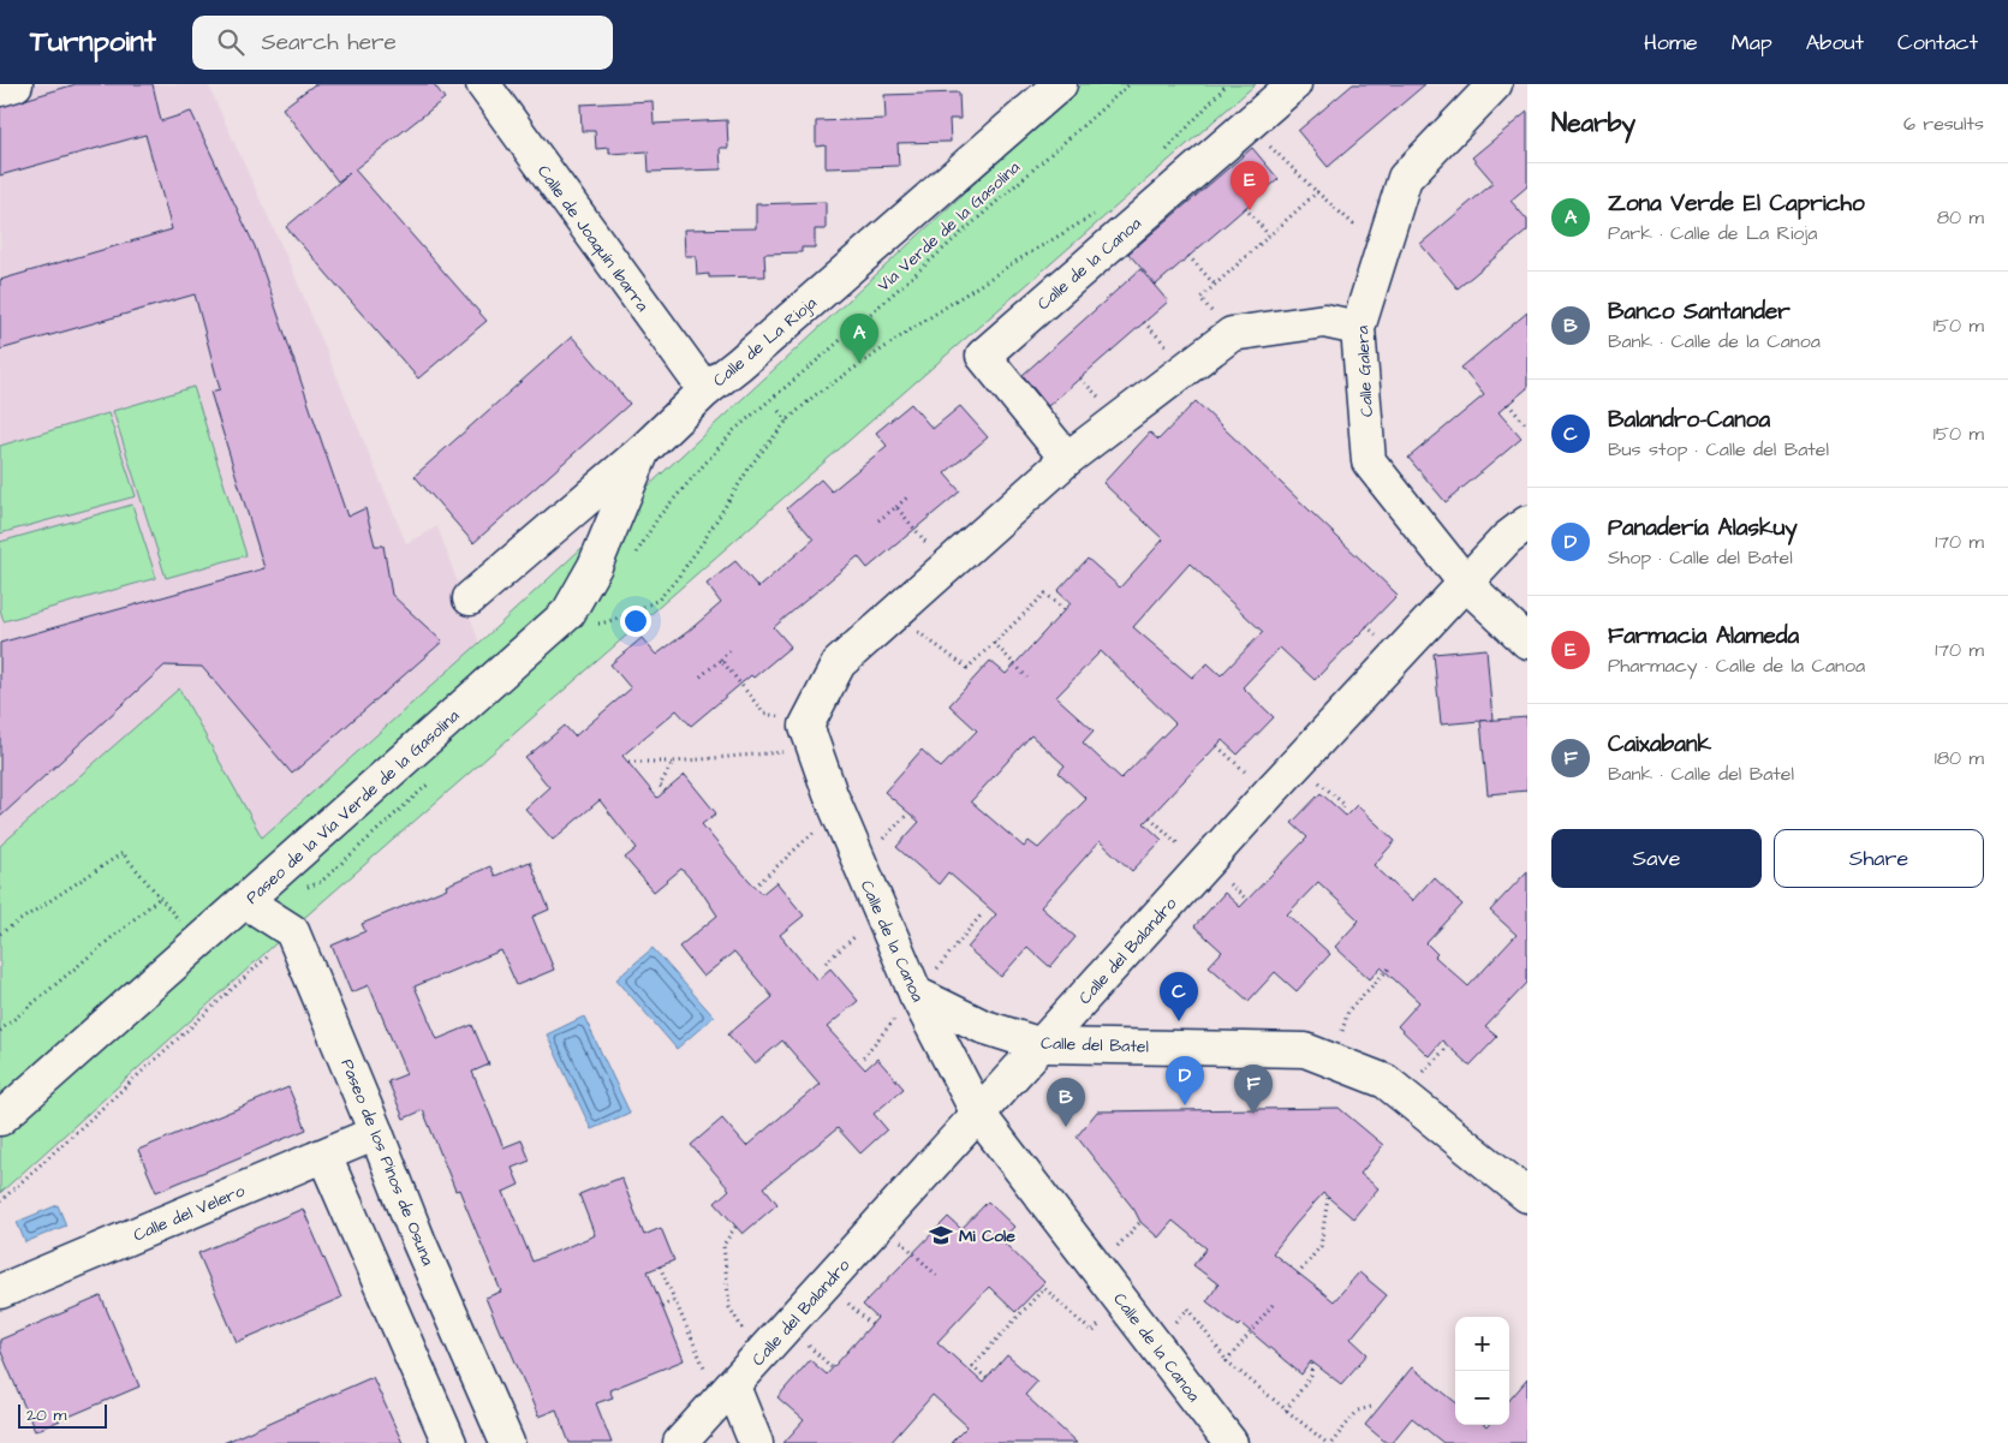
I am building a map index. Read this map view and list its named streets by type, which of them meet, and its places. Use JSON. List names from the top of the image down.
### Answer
{
  "streets": {
    "street": [
      "Calle de Joaquín Ibarra",
      "Calle de la Canoa",
      "Calle de La Rioja",
      "Calle Galera",
      "Paseo de la Vía Verde de la Gasolina",
      "Calle del Balandro",
      "Calle del Batel",
      "Paseo de los Pinos de Osuna",
      "Calle del Velero"
    ],
    "path": ["Vía Verde de la Gasolina"]
  },
  "crossings": [
    ["Calle de Joaquín Ibarra", "Calle de La Rioja"],
    ["Calle de la Canoa", "Calle Galera"],
    ["Calle de la Canoa", "Calle del Balandro"],
    ["Calle de la Canoa", "Calle del Batel"],
    ["Calle de La Rioja", "Paseo de la Vía Verde de la Gasolina"],
    ["Calle Galera", "Calle del Balandro"],
    ["Paseo de la Vía Verde de la Gasolina", "Paseo de los Pinos de Osuna"],
    ["Calle del Balandro", "Calle del Batel"],
    ["Paseo de los Pinos de Osuna", "Calle del Velero"]
  ],
  "places": {
    "school or university": ["Mi Cole"]
  },
  "scale_bar": "20 m",
  "page": {
    "header": "Turnpoint",
    "search": "Search here",
    "nav": [
      "Home",
      "Map",
      "About",
      "Contact"
    ],
    "heading": ["Nearby", "6 results"],
    "pins": [
      "E",
      "A",
      "C",
      "D",
      "F",
      "B"
    ],
    "list": [
      {
        "mark": "A",
        "name": "Zona Verde El Capricho",
        "note": "Park · Calle de La Rioja",
        "value": "80 m"
      },
      {
        "mark": "B",
        "name": "Banco Santander",
        "note": "Bank · Calle de la Canoa",
        "value": "150 m"
      },
      {
        "mark": "C",
        "name": "Balandro-Canoa",
        "note": "Bus stop · Calle del Batel",
        "value": "150 m"
      },
      {
        "mark": "D",
        "name": "Panadería Alaskuy",
        "note": "Shop · Calle del Batel",
        "value": "170 m"
      },
      {
        "mark": "E",
        "name": "Farmacia Alameda",
        "note": "Pharmacy · Calle de la Canoa",
        "value": "170 m"
      },
      {
        "mark": "F",
        "name": "Caixabank",
        "note": "Bank · Calle del Batel",
        "value": "180 m"
      }
    ],
    "buttons": ["Save", "Share"],
    "map_buttons": ["+", "−"],
    "scale": "20 m"
  }
}
